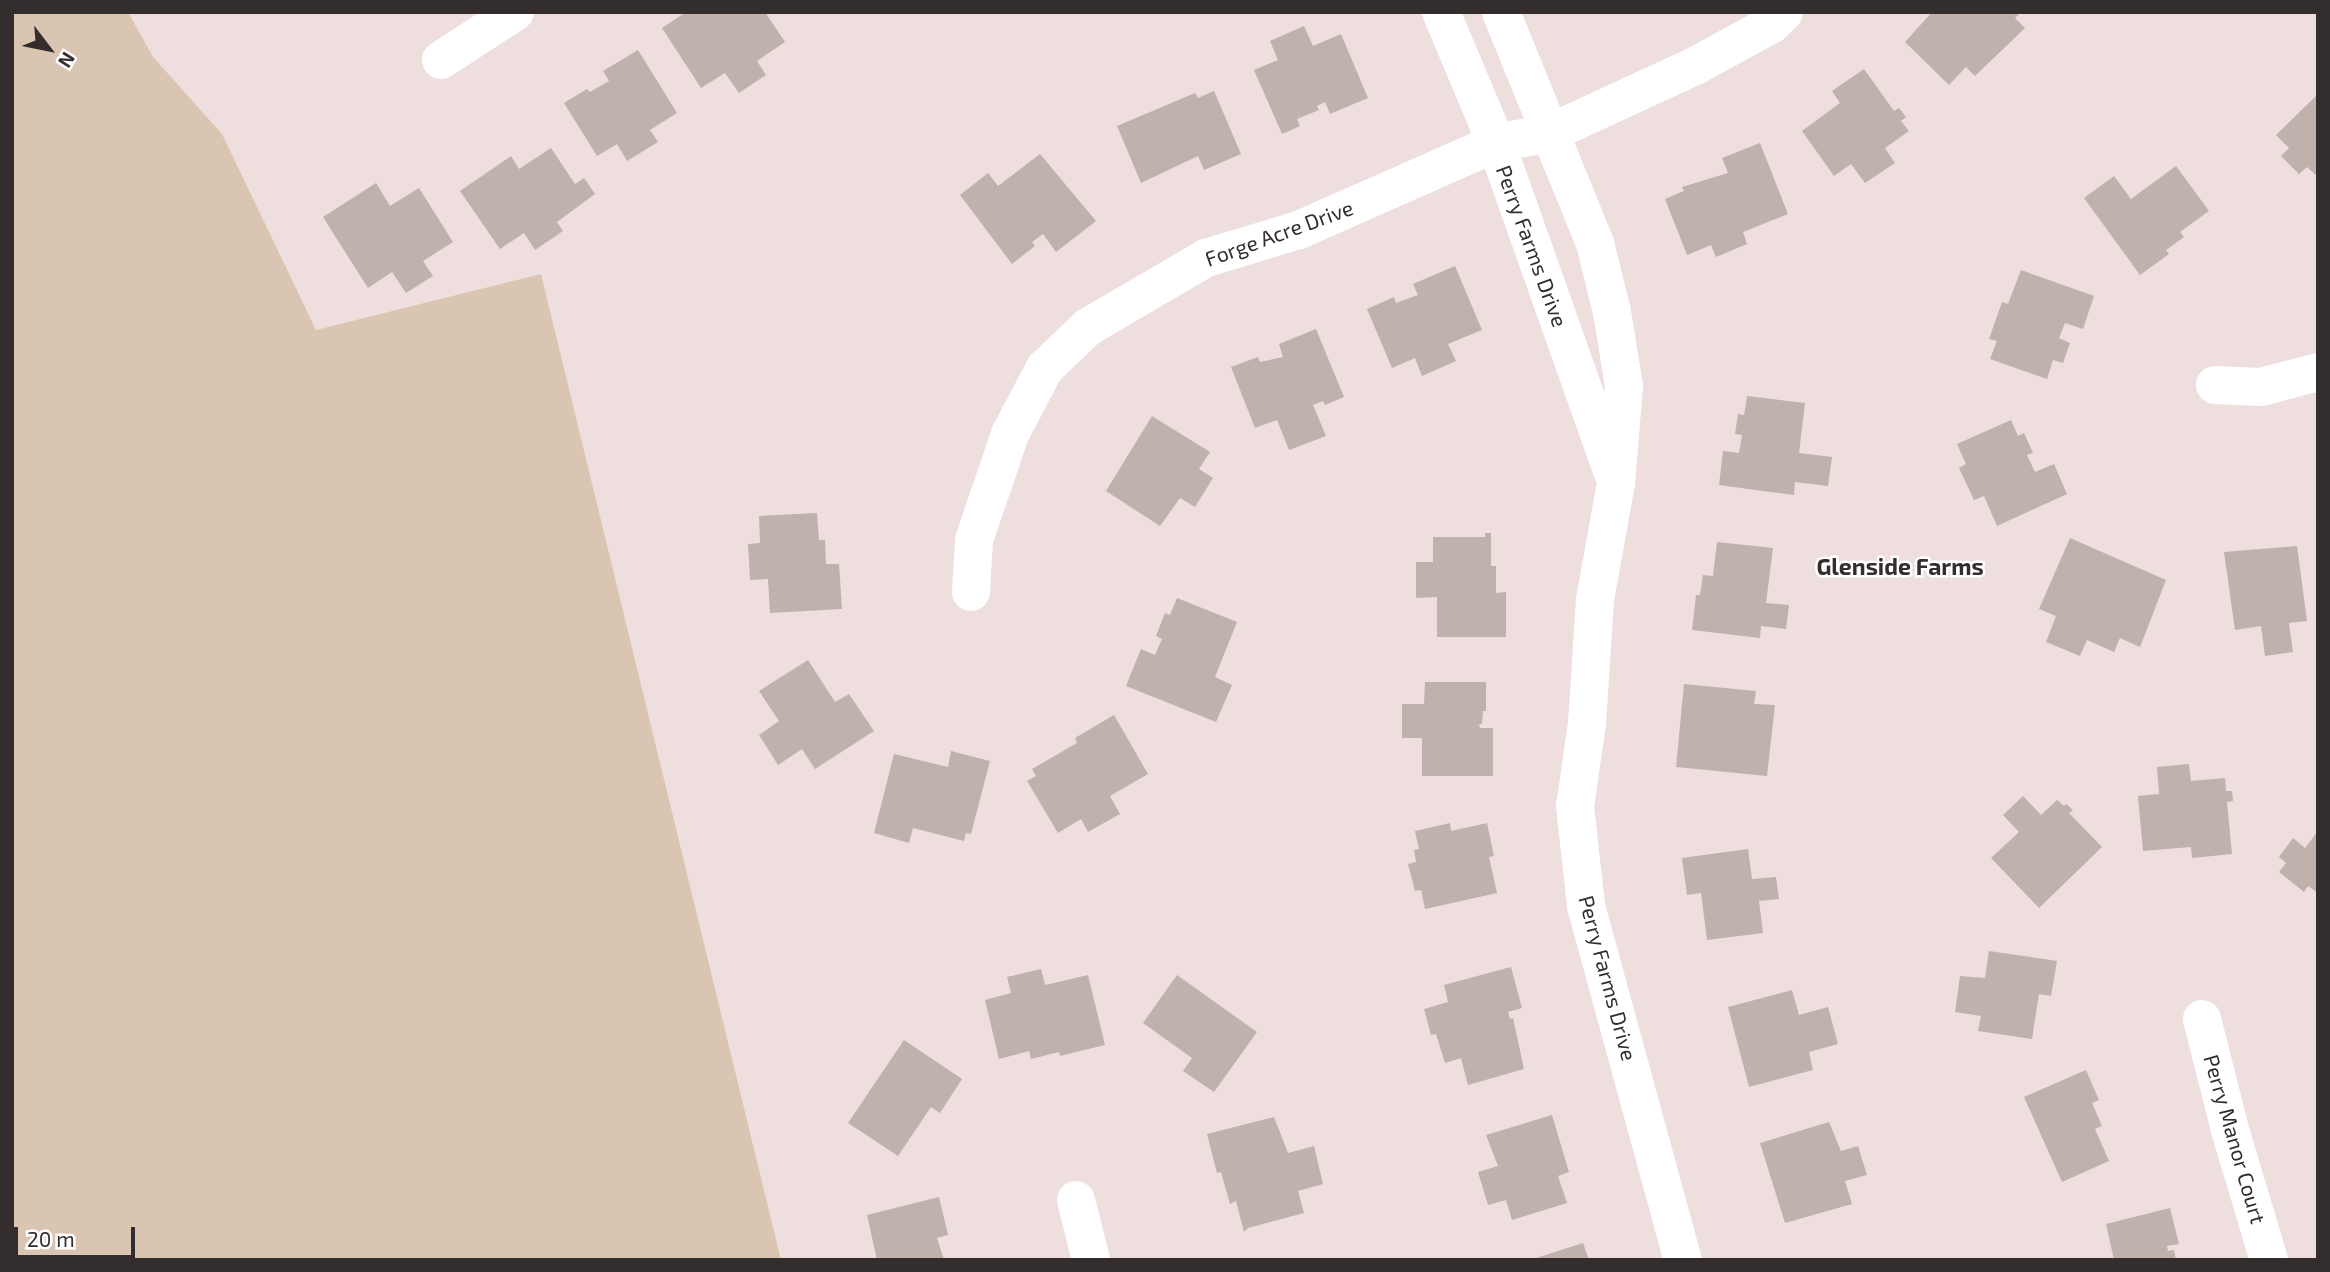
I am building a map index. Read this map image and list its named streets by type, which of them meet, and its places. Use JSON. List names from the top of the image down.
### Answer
{
  "streets": {
    "street": ["Forge Acre Drive", "Perry Farms Drive", "Perry Manor Court"]
  },
  "crossings": [
    ["Forge Acre Drive", "Perry Farms Drive"]
  ],
  "districts": ["Glenside Farms"],
  "scale_bar": "20 m",
  "north": "bottom right"
}
